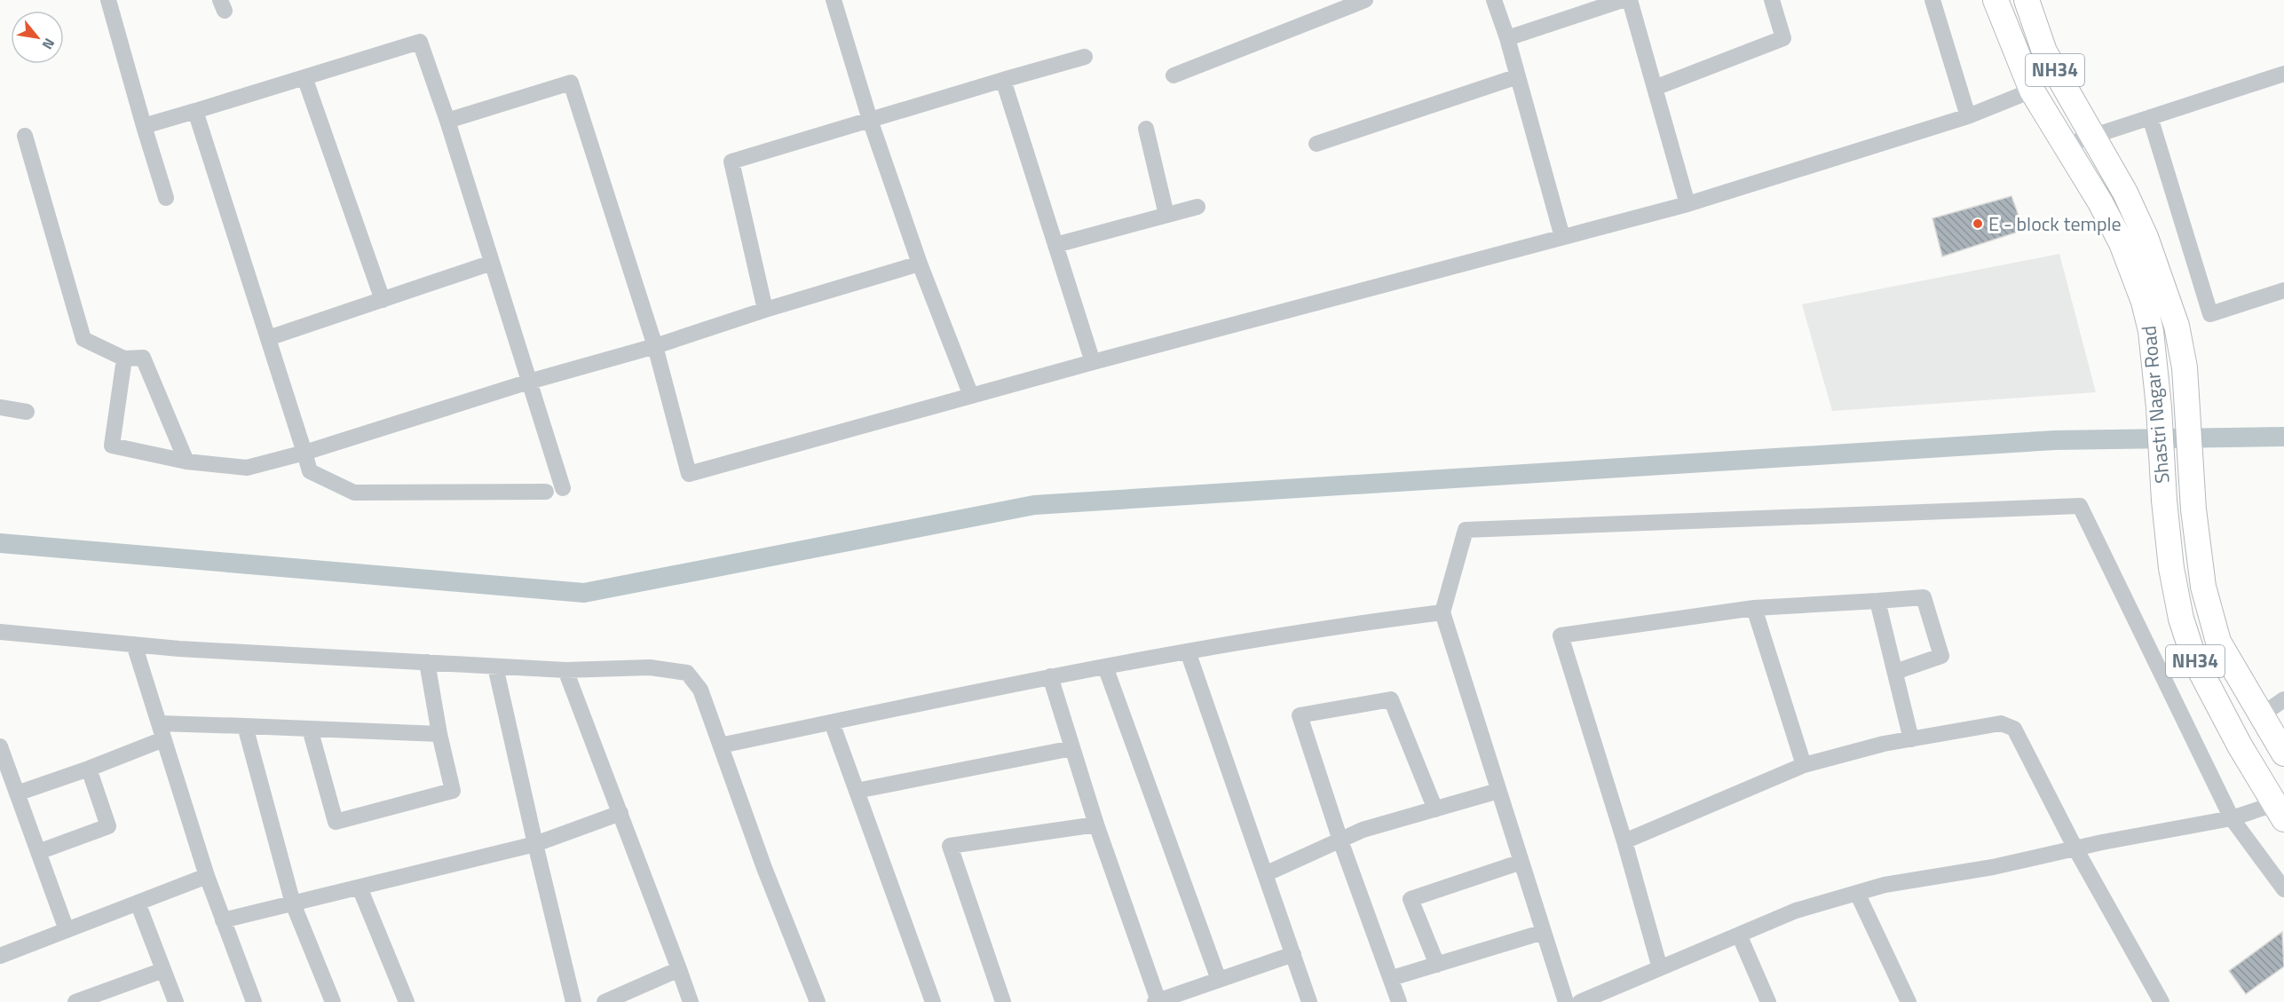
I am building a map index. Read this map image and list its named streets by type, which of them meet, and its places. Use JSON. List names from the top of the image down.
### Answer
{
  "streets": {
    "highway": ["NH34", "Shastri Nagar Road"]
  },
  "places": ["E - block temple"],
  "north": "bottom right"
}
